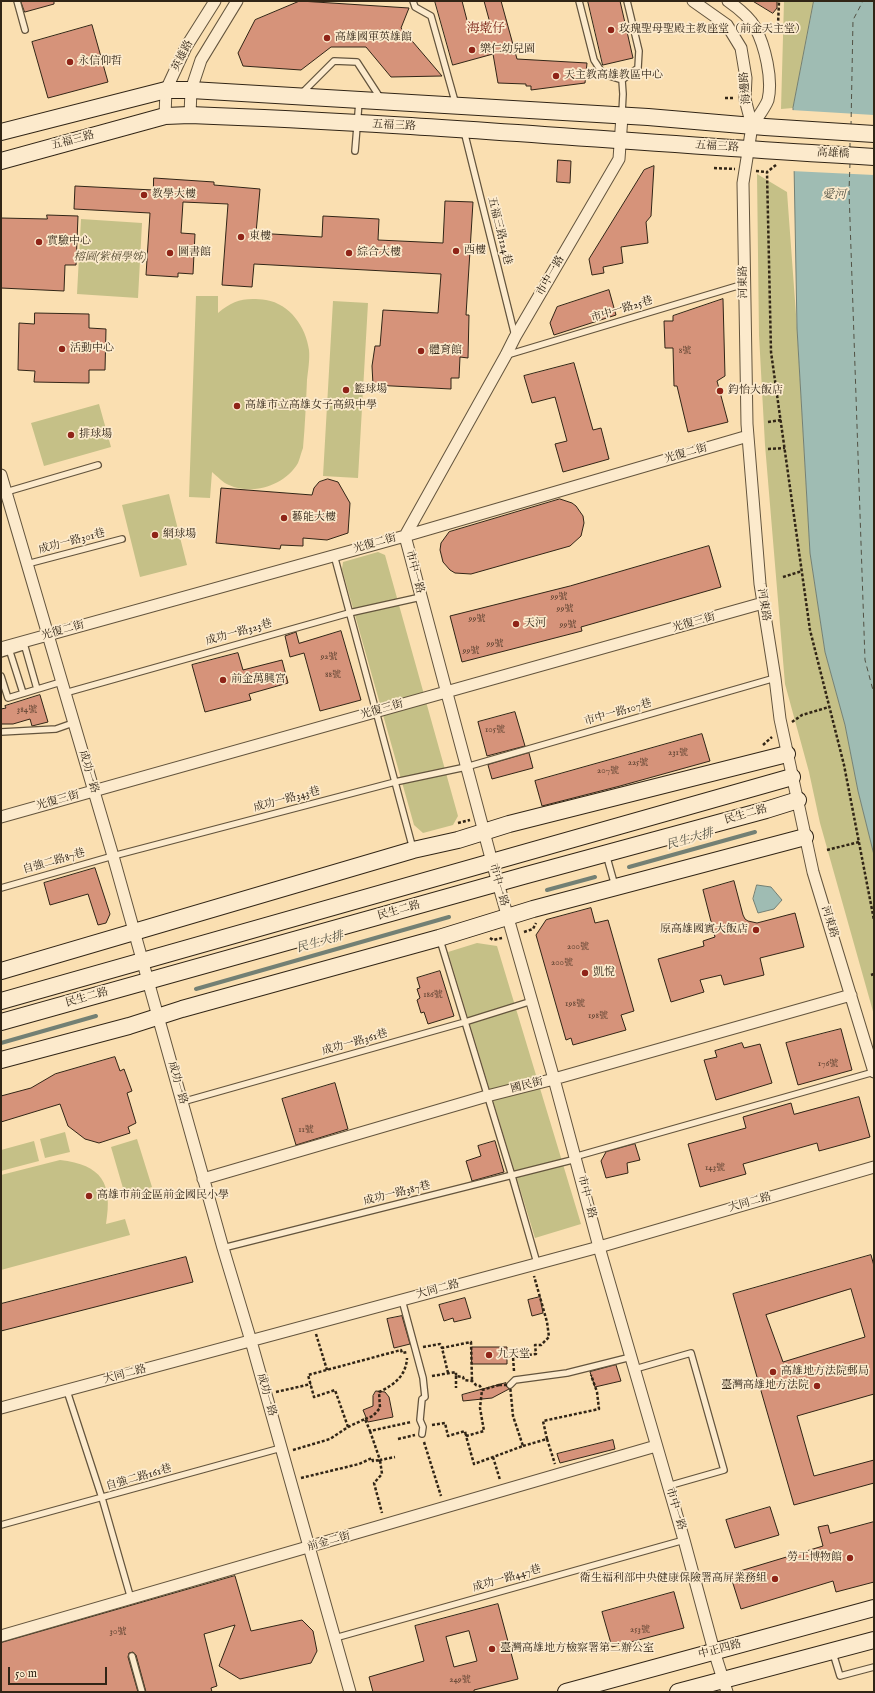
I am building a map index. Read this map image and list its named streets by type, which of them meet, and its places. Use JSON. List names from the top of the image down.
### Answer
{
  "streets": {
    "main road": [
      "五福三路",
      "高雄橋",
      "民生二路",
      "中正四路"
    ],
    "street": [
      "英雄路",
      "海邊路",
      "市中一路",
      "河東路",
      "光復二街",
      "光復三街",
      "成功一路",
      "國民街",
      "大同二路",
      "前金二街"
    ],
    "lane": [
      "五福三路124巷",
      "市中一路25巷",
      "成功一路301巷",
      "成功一路323巷",
      "市中一路107巷",
      "成功一路343巷",
      "自強二路87巷",
      "成功一路361巷",
      "成功一路387巷",
      "自強二路161巷",
      "成功一路447巷"
    ]
  },
  "crossings": [
    ["英雄路", "五福三路"],
    ["海邊路", "高雄橋"],
    ["海邊路", "河東路"],
    ["五福三路", "高雄橋"],
    ["五福三路", "五福三路124巷"],
    ["五福三路", "市中一路"],
    ["五福三路", "河東路"],
    ["高雄橋", "河東路"],
    ["五福三路124巷", "市中一路"],
    ["市中一路", "市中一路25巷"],
    ["市中一路", "光復二街"],
    ["市中一路", "光復三街"],
    ["市中一路", "成功一路323巷"],
    ["市中一路", "市中一路107巷"],
    ["市中一路", "成功一路343巷"],
    ["市中一路", "民生二路"],
    ["市中一路", "成功一路361巷"],
    ["市中一路", "國民街"],
    ["市中一路", "成功一路387巷"],
    ["市中一路", "大同二路"],
    ["市中一路", "前金二街"],
    ["市中一路", "成功一路447巷"],
    ["市中一路", "中正四路"],
    ["河東路", "市中一路25巷"],
    ["河東路", "光復二街"],
    ["河東路", "光復三街"],
    ["河東路", "市中一路107巷"],
    ["河東路", "民生二路"],
    ["河東路", "國民街"],
    ["河東路", "成功一路387巷"],
    ["光復二街", "成功一路"],
    ["成功一路301巷", "成功一路"],
    ["光復三街", "成功一路"],
    ["成功一路323巷", "成功一路"],
    ["市中一路107巷", "成功一路343巷"],
    ["成功一路", "成功一路343巷"],
    ["成功一路", "民生二路"],
    ["成功一路", "自強二路87巷"],
    ["成功一路", "成功一路361巷"],
    ["成功一路", "國民街"],
    ["成功一路", "成功一路387巷"],
    ["成功一路", "大同二路"],
    ["成功一路", "自強二路161巷"],
    ["成功一路", "前金二街"],
    ["成功一路", "成功一路447巷"],
    ["成功一路343巷", "自強二路87巷"]
  ],
  "districts": ["海墘仔"],
  "water": ["愛河", "民生大排"],
  "parks": ["榕園(紫槓學姊)"],
  "places": [
    "玫瑰聖母聖殿主教座堂（前金天主堂）",
    "高雄國軍英雄館",
    "樂仁幼兒園",
    "永信仰哲",
    "天主教高雄教區中心",
    "教學大樓",
    "東樓",
    "實驗中心",
    "西樓",
    "圖書館",
    "綜合大樓",
    "活動中心",
    "體育館",
    "籃球場",
    "鈞怡大飯店",
    "高雄市立高雄女子高級中學",
    "排球場",
    "藝能大樓",
    "網球場",
    "天河",
    "前金萬興宮",
    "原高雄國賓大飯店",
    "凱悅",
    "高雄市前金區前金國民小學",
    "九天堂",
    "高雄地方法院郵局",
    "臺灣高雄地方法院",
    "勞工博物館",
    "衛生福利部中央健康保險署高屏業務組",
    "臺灣高雄地方檢察署第二辦公室"
  ],
  "house_numbers": [
    "8號",
    "99號",
    "99號",
    "99號",
    "99號",
    "99號",
    "99號",
    "92號",
    "88號",
    "384號",
    "105號",
    "231號",
    "225號",
    "207號",
    "200號",
    "200號",
    "186號",
    "198號",
    "198號",
    "176號",
    "11號",
    "143號",
    "253號",
    "30號",
    "249號"
  ],
  "scale_bar": "50 m"
}
